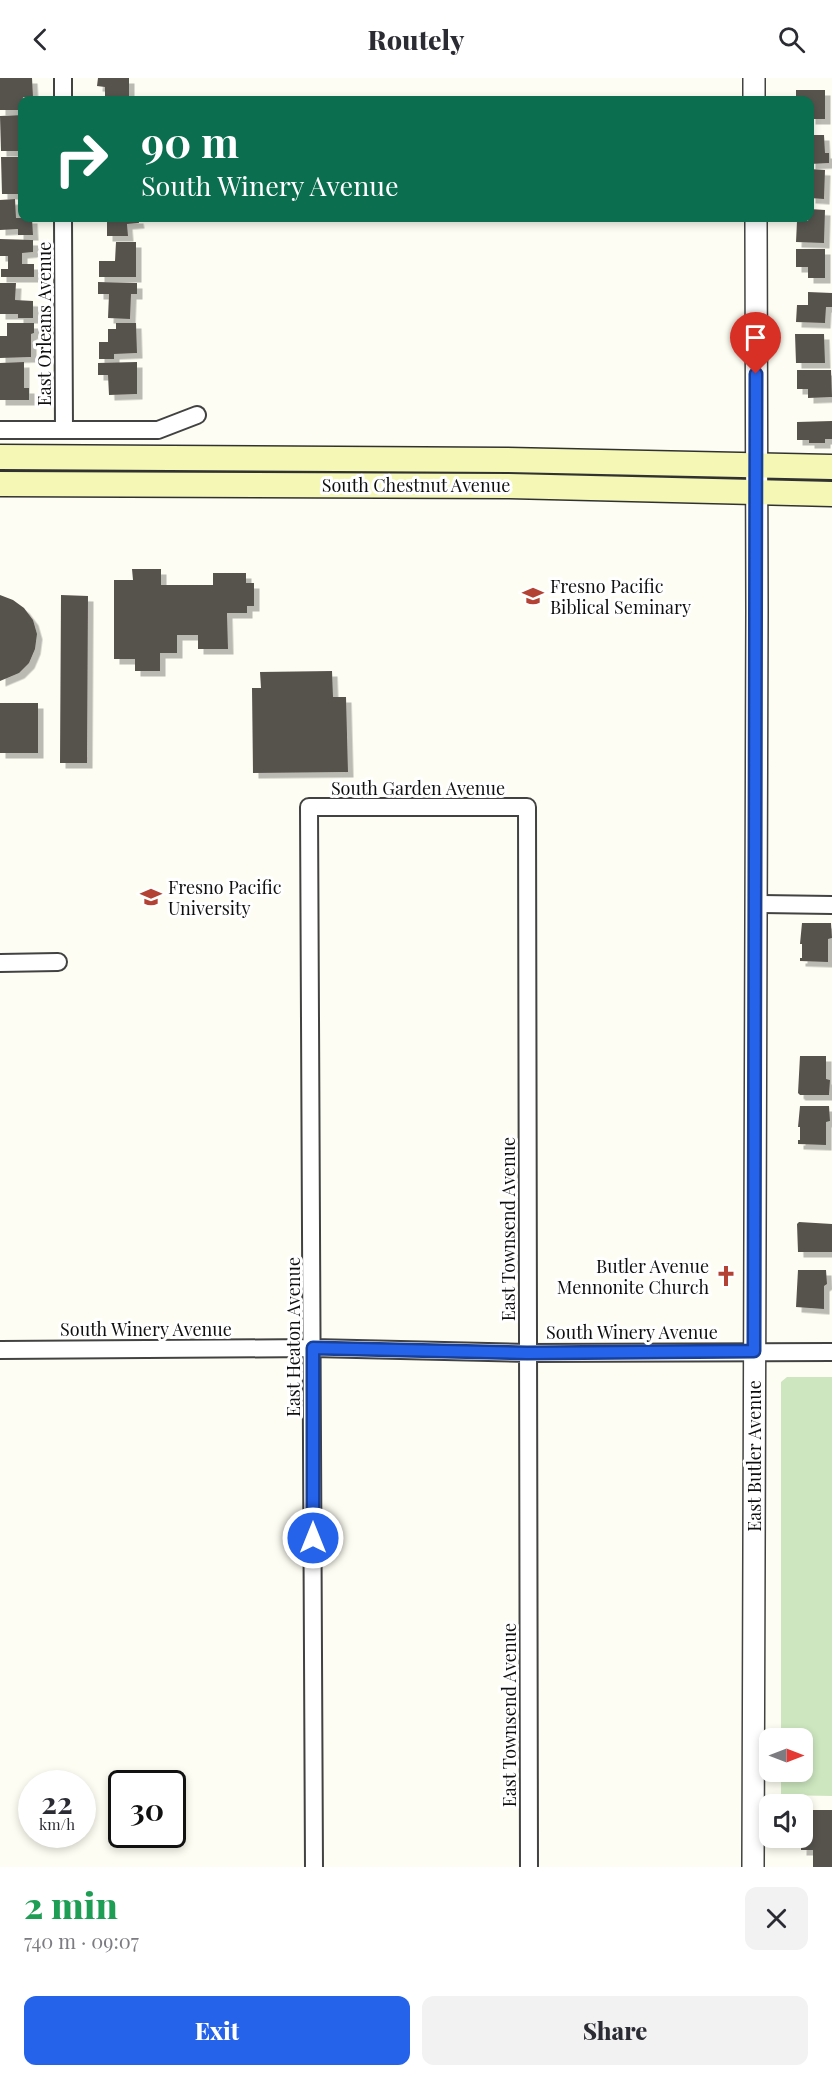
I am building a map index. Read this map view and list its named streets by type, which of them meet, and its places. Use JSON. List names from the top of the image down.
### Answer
{
  "streets": {
    "main road": ["South Chestnut Avenue"],
    "street": [
      "East Orleans Avenue",
      "South Garden Avenue",
      "East Townsend Avenue",
      "South Winery Avenue",
      "East Heaton Avenue",
      "East Butler Avenue"
    ]
  },
  "crossings": [
    ["South Chestnut Avenue", "East Butler Avenue"],
    ["South Garden Avenue", "East Townsend Avenue"],
    ["South Garden Avenue", "East Heaton Avenue"],
    ["East Townsend Avenue", "South Winery Avenue"],
    ["South Winery Avenue", "East Heaton Avenue"],
    ["South Winery Avenue", "East Butler Avenue"]
  ],
  "places": {
    "school or university": ["Fresno Pacific Biblical Seminary", "Fresno Pacific University"],
    "church": ["Butler Avenue Mennonite Church"]
  },
  "north": "right",
  "page": {
    "header": "Routely",
    "turn": ["90 m", "South Winery Avenue"],
    "speed": "22 km/h",
    "limit": "30",
    "heading": ["2 min", "740 m · 09:07"],
    "buttons": ["Exit", "Share"]
  }
}
